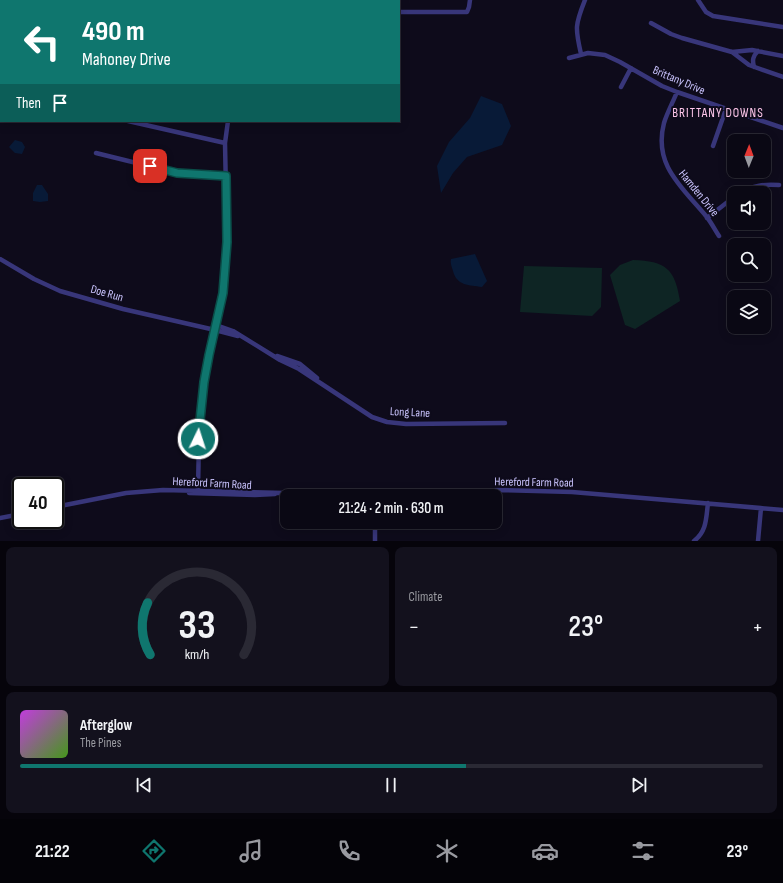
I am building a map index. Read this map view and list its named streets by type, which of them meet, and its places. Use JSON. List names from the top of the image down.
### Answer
{
  "streets": {
    "street": [
      "Brittany Drive",
      "Hamden Drive",
      "Doe Run",
      "Long Lane",
      "Hereford Farm Road"
    ]
  },
  "crossings": [
    ["Brittany Drive", "Hamden Drive"],
    ["Doe Run", "Long Lane"]
  ],
  "districts": ["BRITTANY DOWNS"],
  "north": "top",
  "page": {
    "turn": ["490 m", "Mahoney Drive"],
    "then": "Then",
    "limit": "40",
    "trip": "21:24 · 2 min · 630 m",
    "tile": "Climate",
    "heat": ["−", "23°", "+"],
    "song": ["Afterglow", "The Pines"],
    "tabs": ["21:22", "23°"],
    "gauge": ["33", "km/h"]
  }
}
